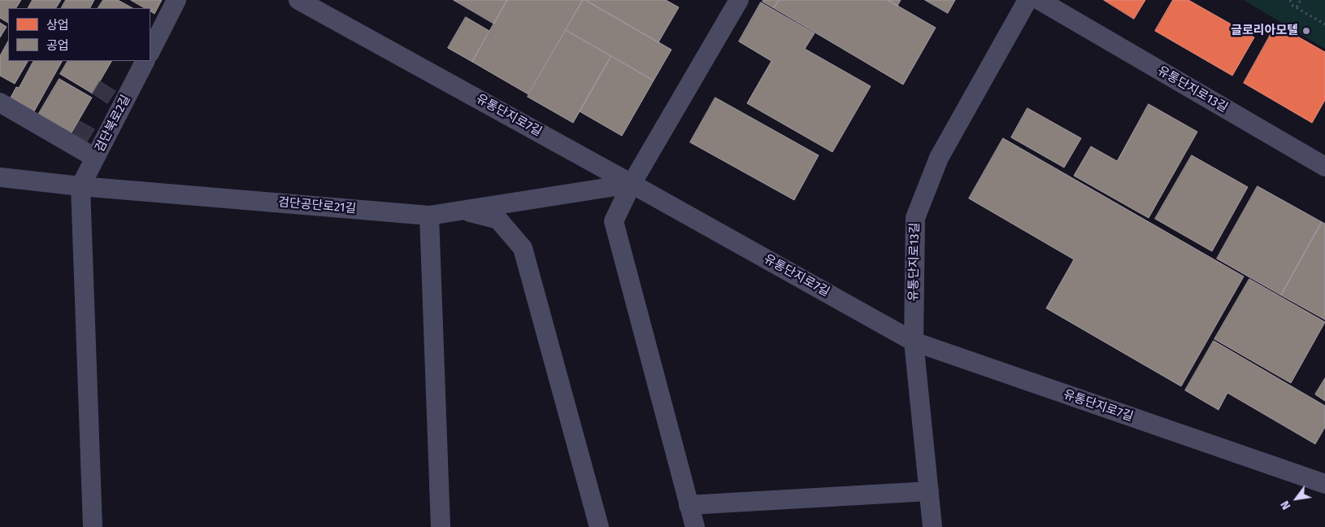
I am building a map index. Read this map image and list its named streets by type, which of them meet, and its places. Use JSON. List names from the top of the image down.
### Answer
{
  "streets": {
    "street": [
      "유통단지로13길",
      "유통단지로7길",
      "검단북로2길",
      "검단공단로21길"
    ]
  },
  "crossings": [
    ["유통단지로13길", "유통단지로7길"],
    ["유통단지로7길", "검단공단로21길"],
    ["검단북로2길", "검단공단로21길"]
  ],
  "places": ["글로리아모텔"],
  "legend": ["상업", "공업"],
  "north": "bottom left"
}
